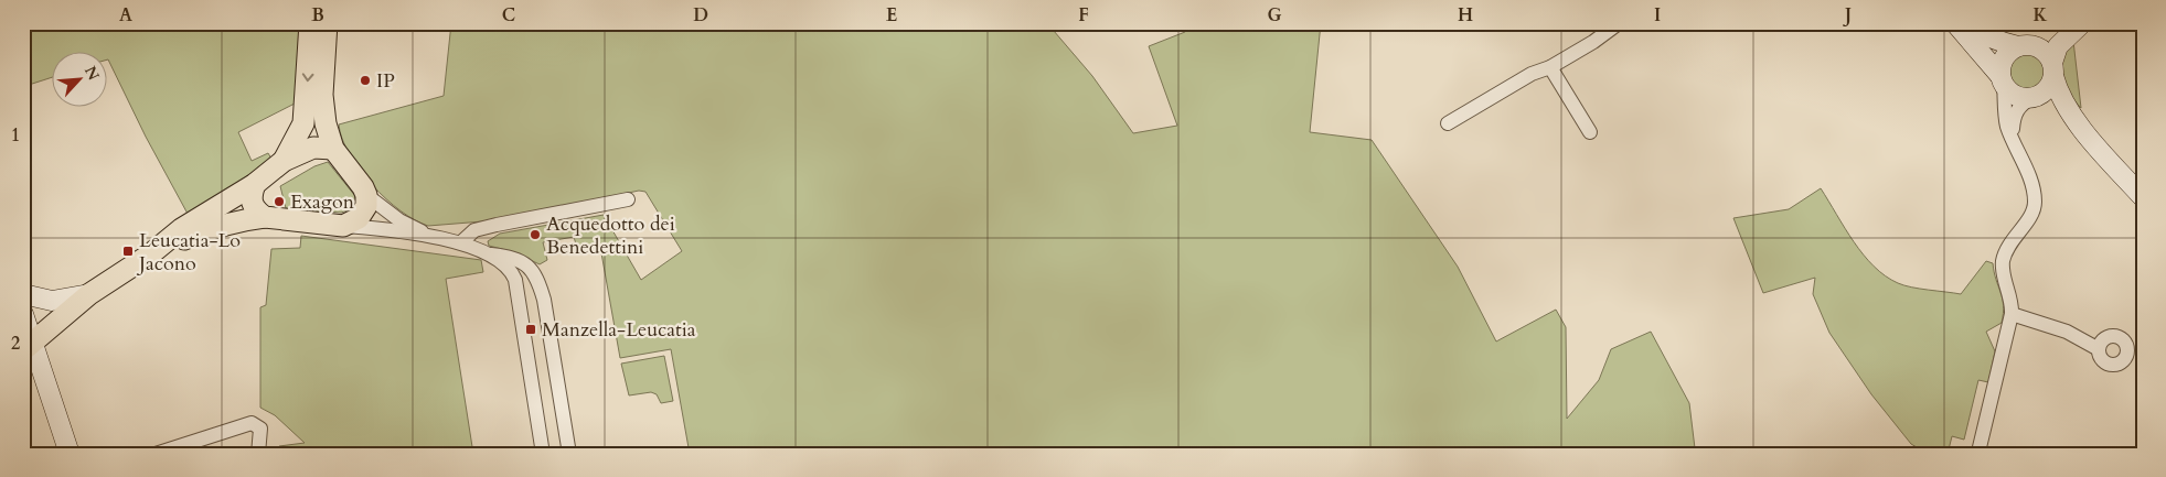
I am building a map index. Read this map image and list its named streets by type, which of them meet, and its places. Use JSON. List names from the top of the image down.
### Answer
{
  "places": {
    "other": ["IP", "Exagon", "Acquedotto dei Benedettini"],
    "transit": ["Leucatia-Lo Jacono", "Manzella-Leucatia"]
  },
  "north": "top right",
  "grid": {
    "columns": [
      "A",
      "B",
      "C",
      "D",
      "E",
      "F",
      "G",
      "H",
      "I",
      "J",
      "K"
    ],
    "rows": ["1", "2"]
  }
}
